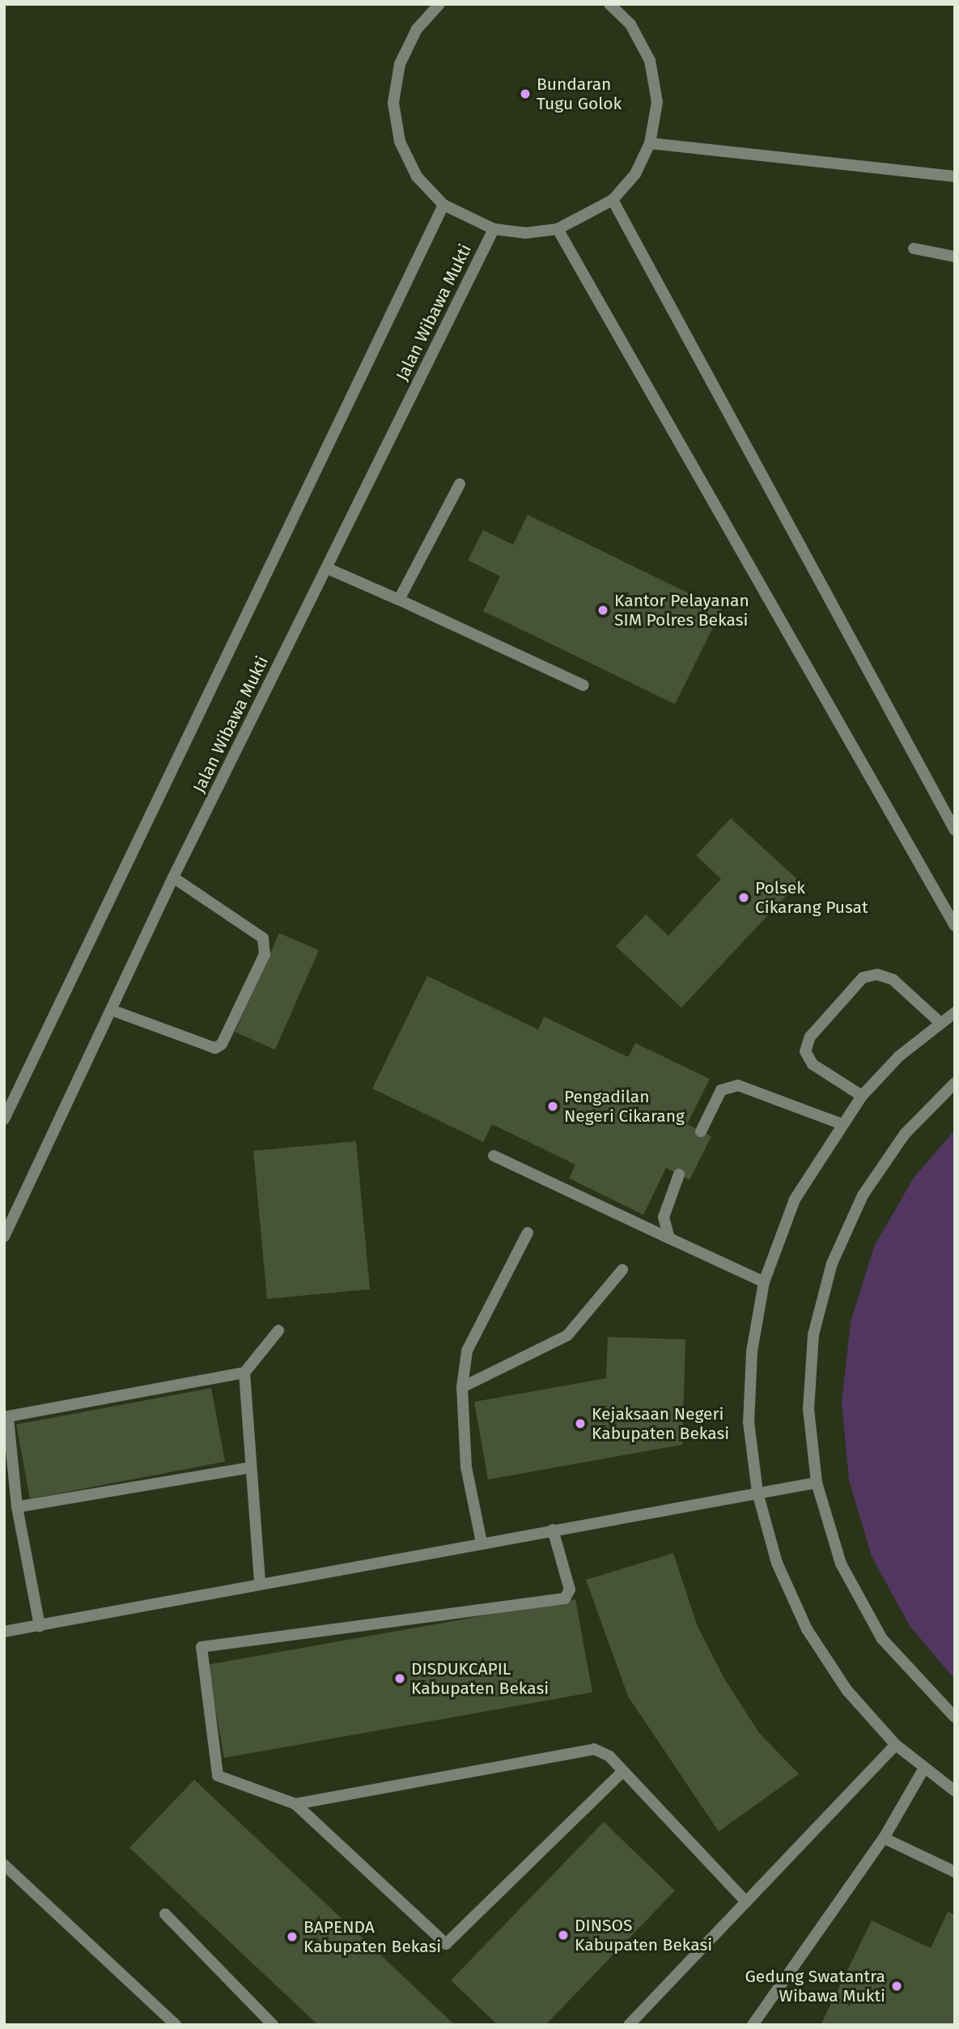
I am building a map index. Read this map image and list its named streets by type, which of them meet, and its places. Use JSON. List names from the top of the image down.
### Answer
{
  "streets": {
    "lane": ["Jalan Wibawa Mukti"]
  },
  "places": [
    "Bundaran Tugu Golok",
    "Kantor Pelayanan SIM Polres Bekasi",
    "Polsek Cikarang Pusat",
    "Pengadilan Negeri Cikarang",
    "Kejaksaan Negeri Kabupaten Bekasi",
    "DISDUKCAPIL Kabupaten Bekasi",
    "DINSOS Kabupaten Bekasi",
    "BAPENDA Kabupaten Bekasi",
    "Gedung Swatantra Wibawa Mukti"
  ]
}
